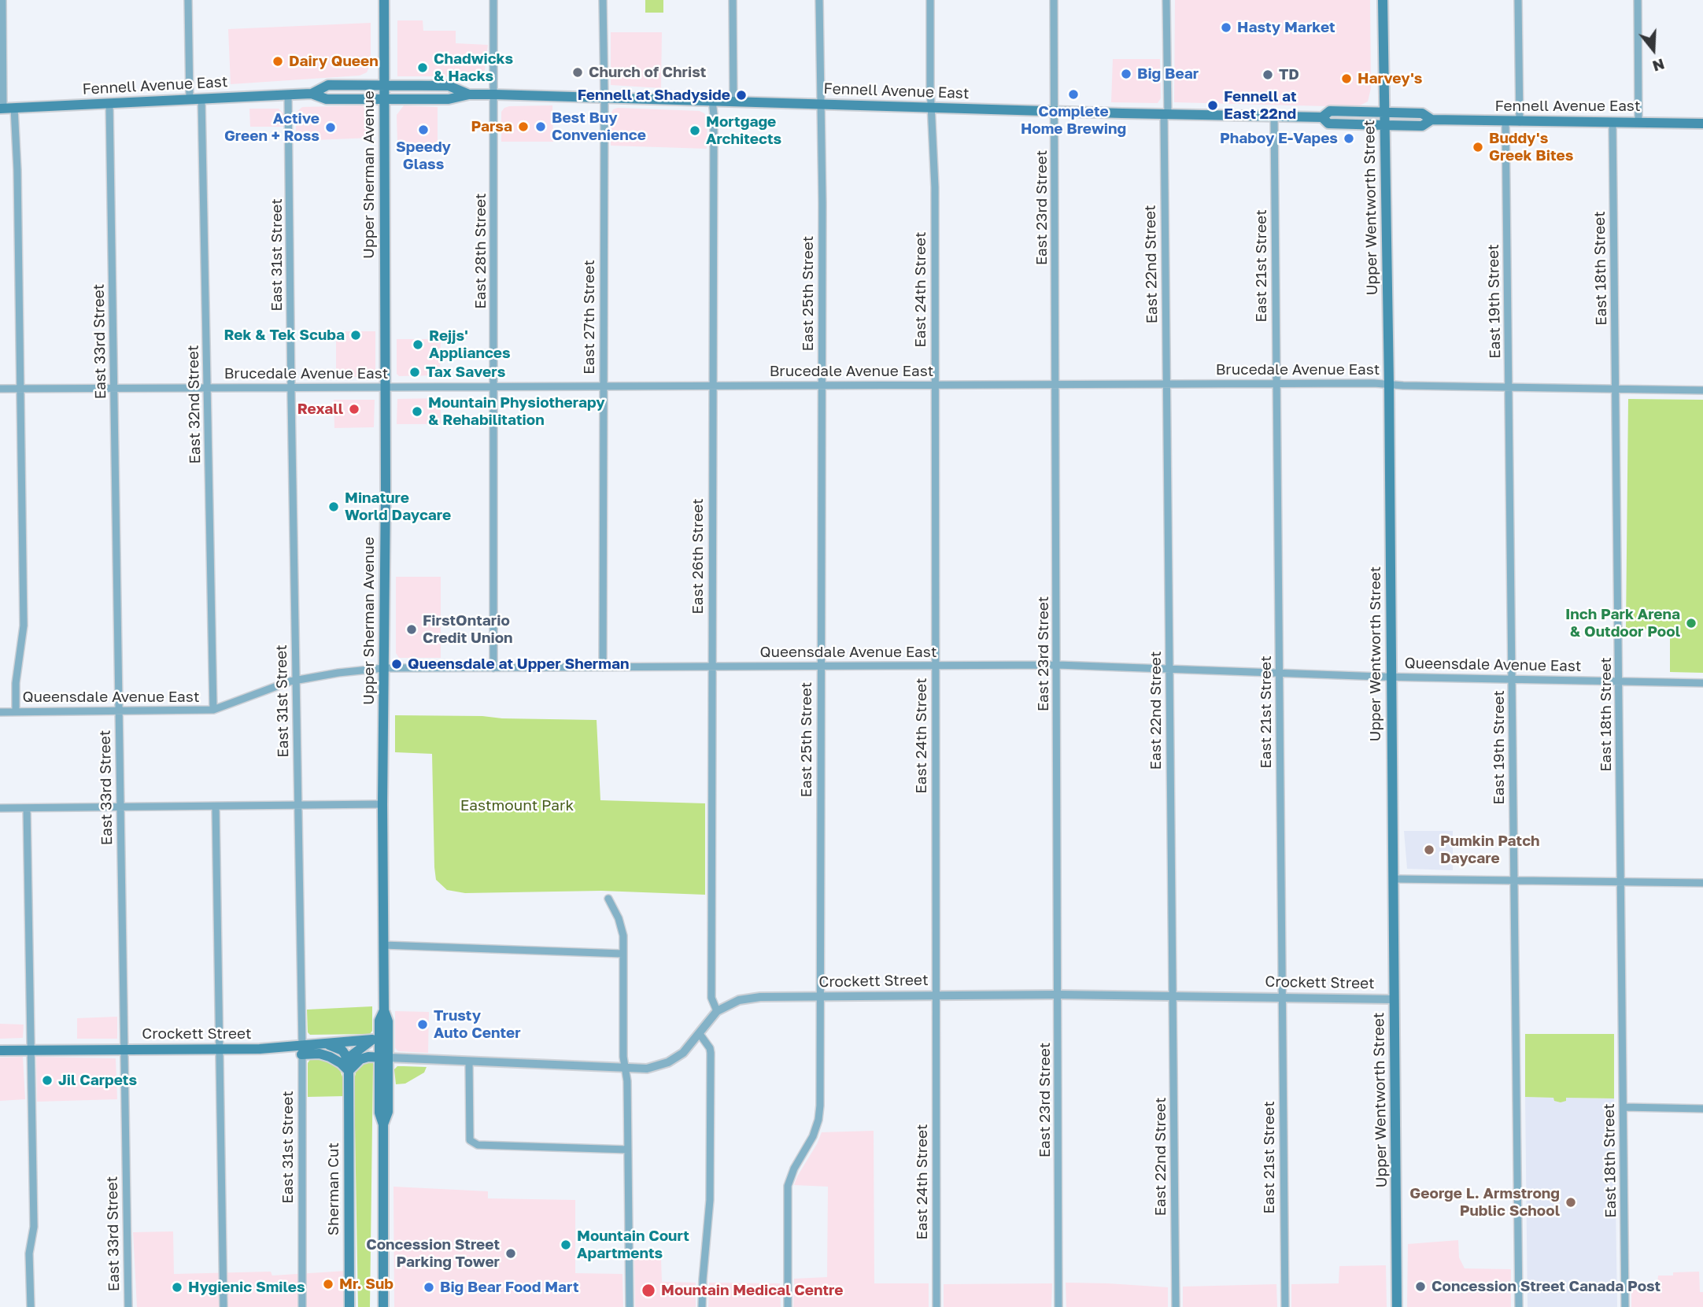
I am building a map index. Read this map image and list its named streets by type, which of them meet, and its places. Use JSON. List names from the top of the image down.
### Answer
{
  "streets": {
    "main road": [
      "Fennell Avenue East",
      "Upper Sherman Avenue",
      "Upper Wentworth Street",
      "Crockett Street",
      "Sherman Cut"
    ],
    "street": [
      "East 23rd Street",
      "East 28th Street",
      "East 31st Street",
      "East 22nd Street",
      "East 21st Street",
      "East 18th Street",
      "East 24th Street",
      "East 25th Street",
      "East 19th Street",
      "East 27th Street",
      "East 33rd Street",
      "Brucedale Avenue East",
      "East 32nd Street",
      "East 26th Street",
      "Queensdale Avenue East"
    ]
  },
  "crossings": [
    ["Fennell Avenue East", "Upper Sherman Avenue"],
    ["Fennell Avenue East", "East 23rd Street"],
    ["Fennell Avenue East", "Upper Wentworth Street"],
    ["Fennell Avenue East", "East 28th Street"],
    ["Fennell Avenue East", "East 31st Street"],
    ["Fennell Avenue East", "East 22nd Street"],
    ["Fennell Avenue East", "East 21st Street"],
    ["Fennell Avenue East", "East 18th Street"],
    ["Fennell Avenue East", "East 24th Street"],
    ["Fennell Avenue East", "East 25th Street"],
    ["Fennell Avenue East", "East 19th Street"],
    ["Fennell Avenue East", "East 27th Street"],
    ["Fennell Avenue East", "East 33rd Street"],
    ["Fennell Avenue East", "East 32nd Street"],
    ["Fennell Avenue East", "East 26th Street"],
    ["Upper Sherman Avenue", "Brucedale Avenue East"],
    ["Upper Sherman Avenue", "Queensdale Avenue East"],
    ["Upper Sherman Avenue", "Crockett Street"],
    ["East 23rd Street", "Brucedale Avenue East"],
    ["East 23rd Street", "Queensdale Avenue East"],
    ["East 23rd Street", "Crockett Street"],
    ["Upper Wentworth Street", "Brucedale Avenue East"],
    ["Upper Wentworth Street", "Queensdale Avenue East"],
    ["Upper Wentworth Street", "Crockett Street"],
    ["East 28th Street", "Brucedale Avenue East"],
    ["East 28th Street", "Queensdale Avenue East"],
    ["East 31st Street", "Brucedale Avenue East"],
    ["East 31st Street", "Queensdale Avenue East"],
    ["East 31st Street", "Crockett Street"],
    ["East 22nd Street", "Brucedale Avenue East"],
    ["East 22nd Street", "Queensdale Avenue East"],
    ["East 22nd Street", "Crockett Street"],
    ["East 21st Street", "Brucedale Avenue East"],
    ["East 21st Street", "Queensdale Avenue East"],
    ["East 21st Street", "Crockett Street"],
    ["East 18th Street", "Brucedale Avenue East"],
    ["East 18th Street", "Queensdale Avenue East"],
    ["East 24th Street", "Brucedale Avenue East"],
    ["East 24th Street", "Queensdale Avenue East"],
    ["East 24th Street", "Crockett Street"],
    ["East 25th Street", "Brucedale Avenue East"],
    ["East 25th Street", "Queensdale Avenue East"],
    ["East 25th Street", "Crockett Street"],
    ["East 19th Street", "Brucedale Avenue East"],
    ["East 19th Street", "Queensdale Avenue East"],
    ["East 27th Street", "Brucedale Avenue East"],
    ["East 27th Street", "Queensdale Avenue East"],
    ["East 33rd Street", "Brucedale Avenue East"],
    ["East 33rd Street", "Queensdale Avenue East"],
    ["East 33rd Street", "Crockett Street"],
    ["Brucedale Avenue East", "East 32nd Street"],
    ["Brucedale Avenue East", "East 26th Street"],
    ["East 32nd Street", "Queensdale Avenue East"],
    ["East 26th Street", "Queensdale Avenue East"],
    ["East 26th Street", "Crockett Street"]
  ],
  "parks": ["Eastmount Park"],
  "places": [
    "Hasty Market",
    "Dairy Queen",
    "Chadwicks & Hacks",
    "Church of Christ",
    "Big Bear",
    "TD",
    "Harvey's",
    "Complete Home Brewing",
    "Fennell at Shadyside",
    "Fennell at East 22nd",
    "Parsa",
    "Best Buy Convenience",
    "Active Green + Ross",
    "Speedy Glass",
    "Mortgage Architects",
    "Phaboy E-Vapes",
    "Buddy's Greek Bites",
    "Rek & Tek Scuba",
    "Rejjs' Appliances",
    "Tax Savers",
    "Rexall",
    "Mountain Physiotherapy & Rehabilitation",
    "Minature World Daycare",
    "Inch Park Arena & Outdoor Pool",
    "FirstOntario Credit Union",
    "Queensdale at Upper Sherman",
    "Pumkin Patch Daycare",
    "Trusty Auto Center",
    "Jil Carpets",
    "George L. Armstrong Public School",
    "Mountain Court Apartments",
    "Concession Street Parking Tower",
    "Mr. Sub",
    "Concession Street Canada Post",
    "Hygienic Smiles",
    "Big Bear Food Mart",
    "Mountain Medical Centre"
  ],
  "north": "bottom"
}
